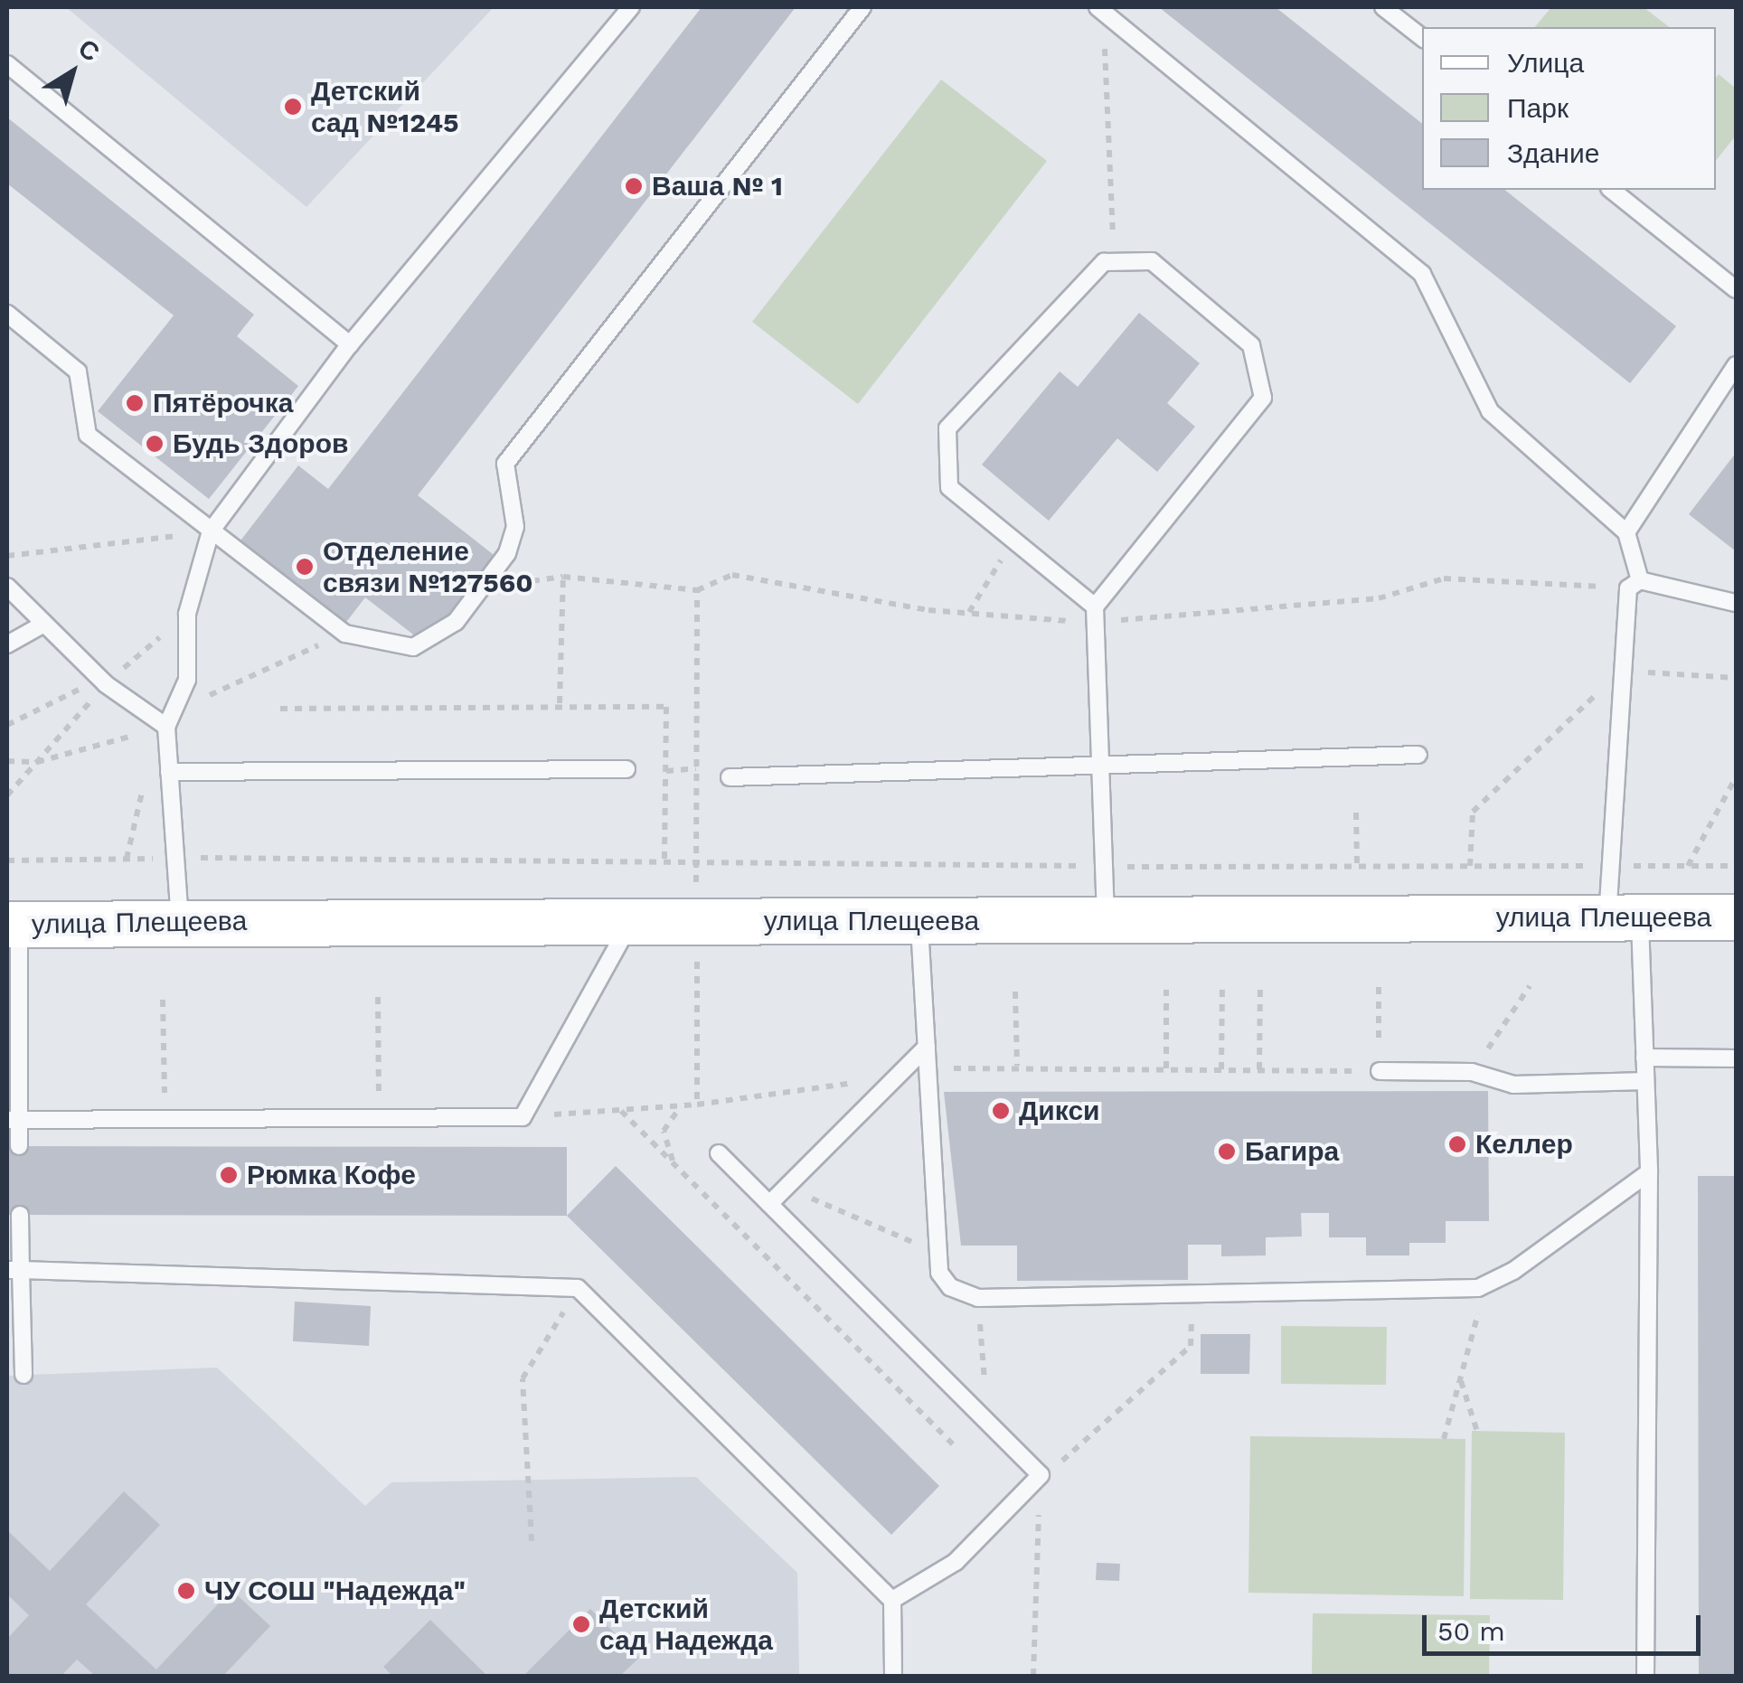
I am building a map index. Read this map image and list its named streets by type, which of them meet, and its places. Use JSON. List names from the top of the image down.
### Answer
{
  "streets": {
    "main road": ["улица Плещеева"]
  },
  "places": [
    "Детский сад №1245",
    "Ваша № 1",
    "Пятёрочка",
    "Будь Здоров",
    "Отделение связи №127560",
    "Дикси",
    "Келлер",
    "Багира",
    "Рюмка Кофе",
    "ЧУ СОШ \"Надежда\"",
    "Детский сад Надежда"
  ],
  "legend": ["Улица", "Парк", "Здание"],
  "scale_bar": "50 m",
  "north": "top right"
}
